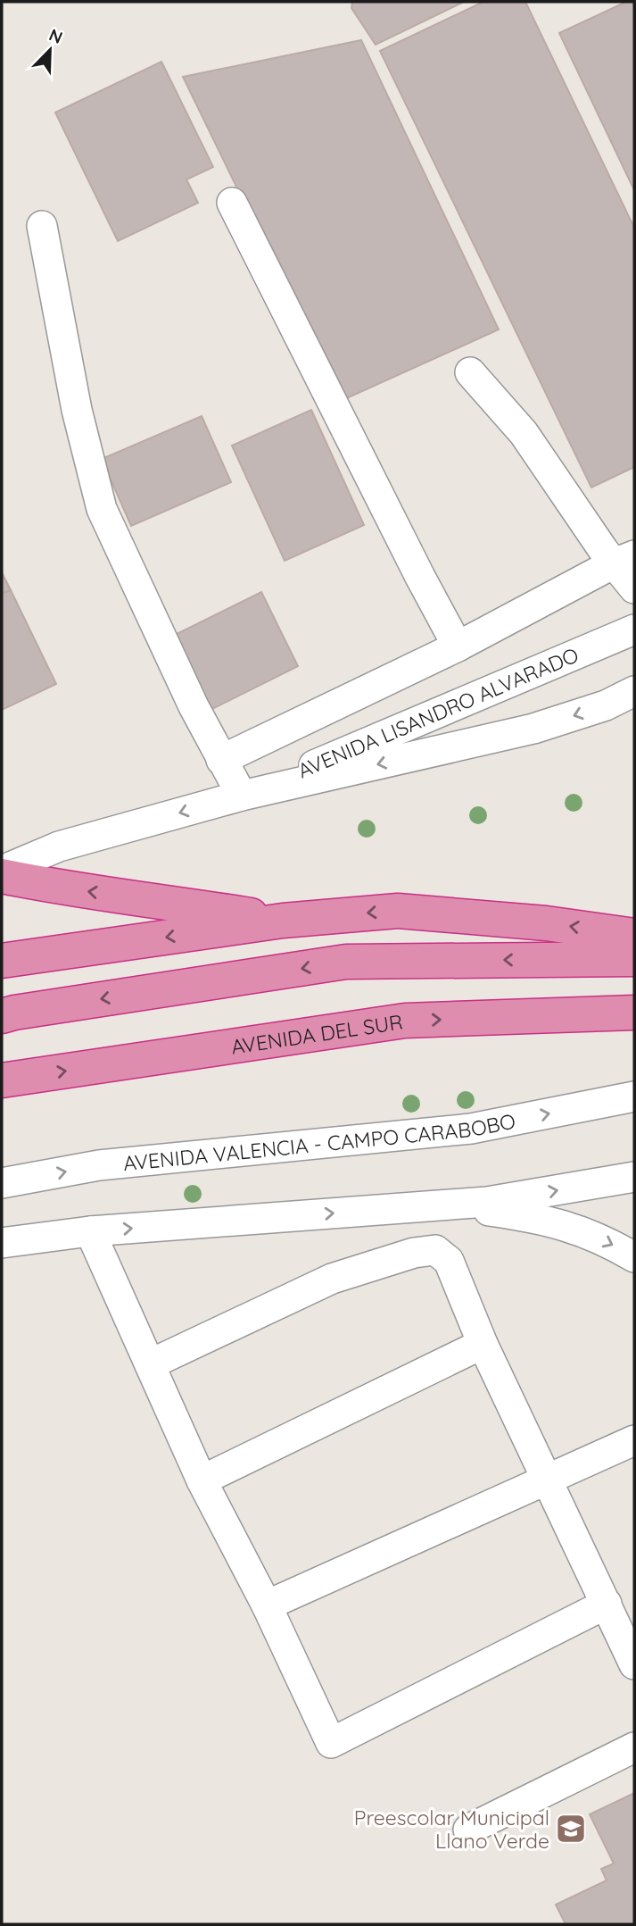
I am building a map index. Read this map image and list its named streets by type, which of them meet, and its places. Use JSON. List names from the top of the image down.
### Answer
{
  "streets": {
    "highway": ["AVENIDA DEL SUR"],
    "street": ["AVENIDA LISANDRO ALVARADO", "AVENIDA VALENCIA - CAMPO CARABOBO"]
  },
  "places": {
    "school or university": ["Preescolar Municipal Llano Verde"]
  },
  "north": "top right"
}
